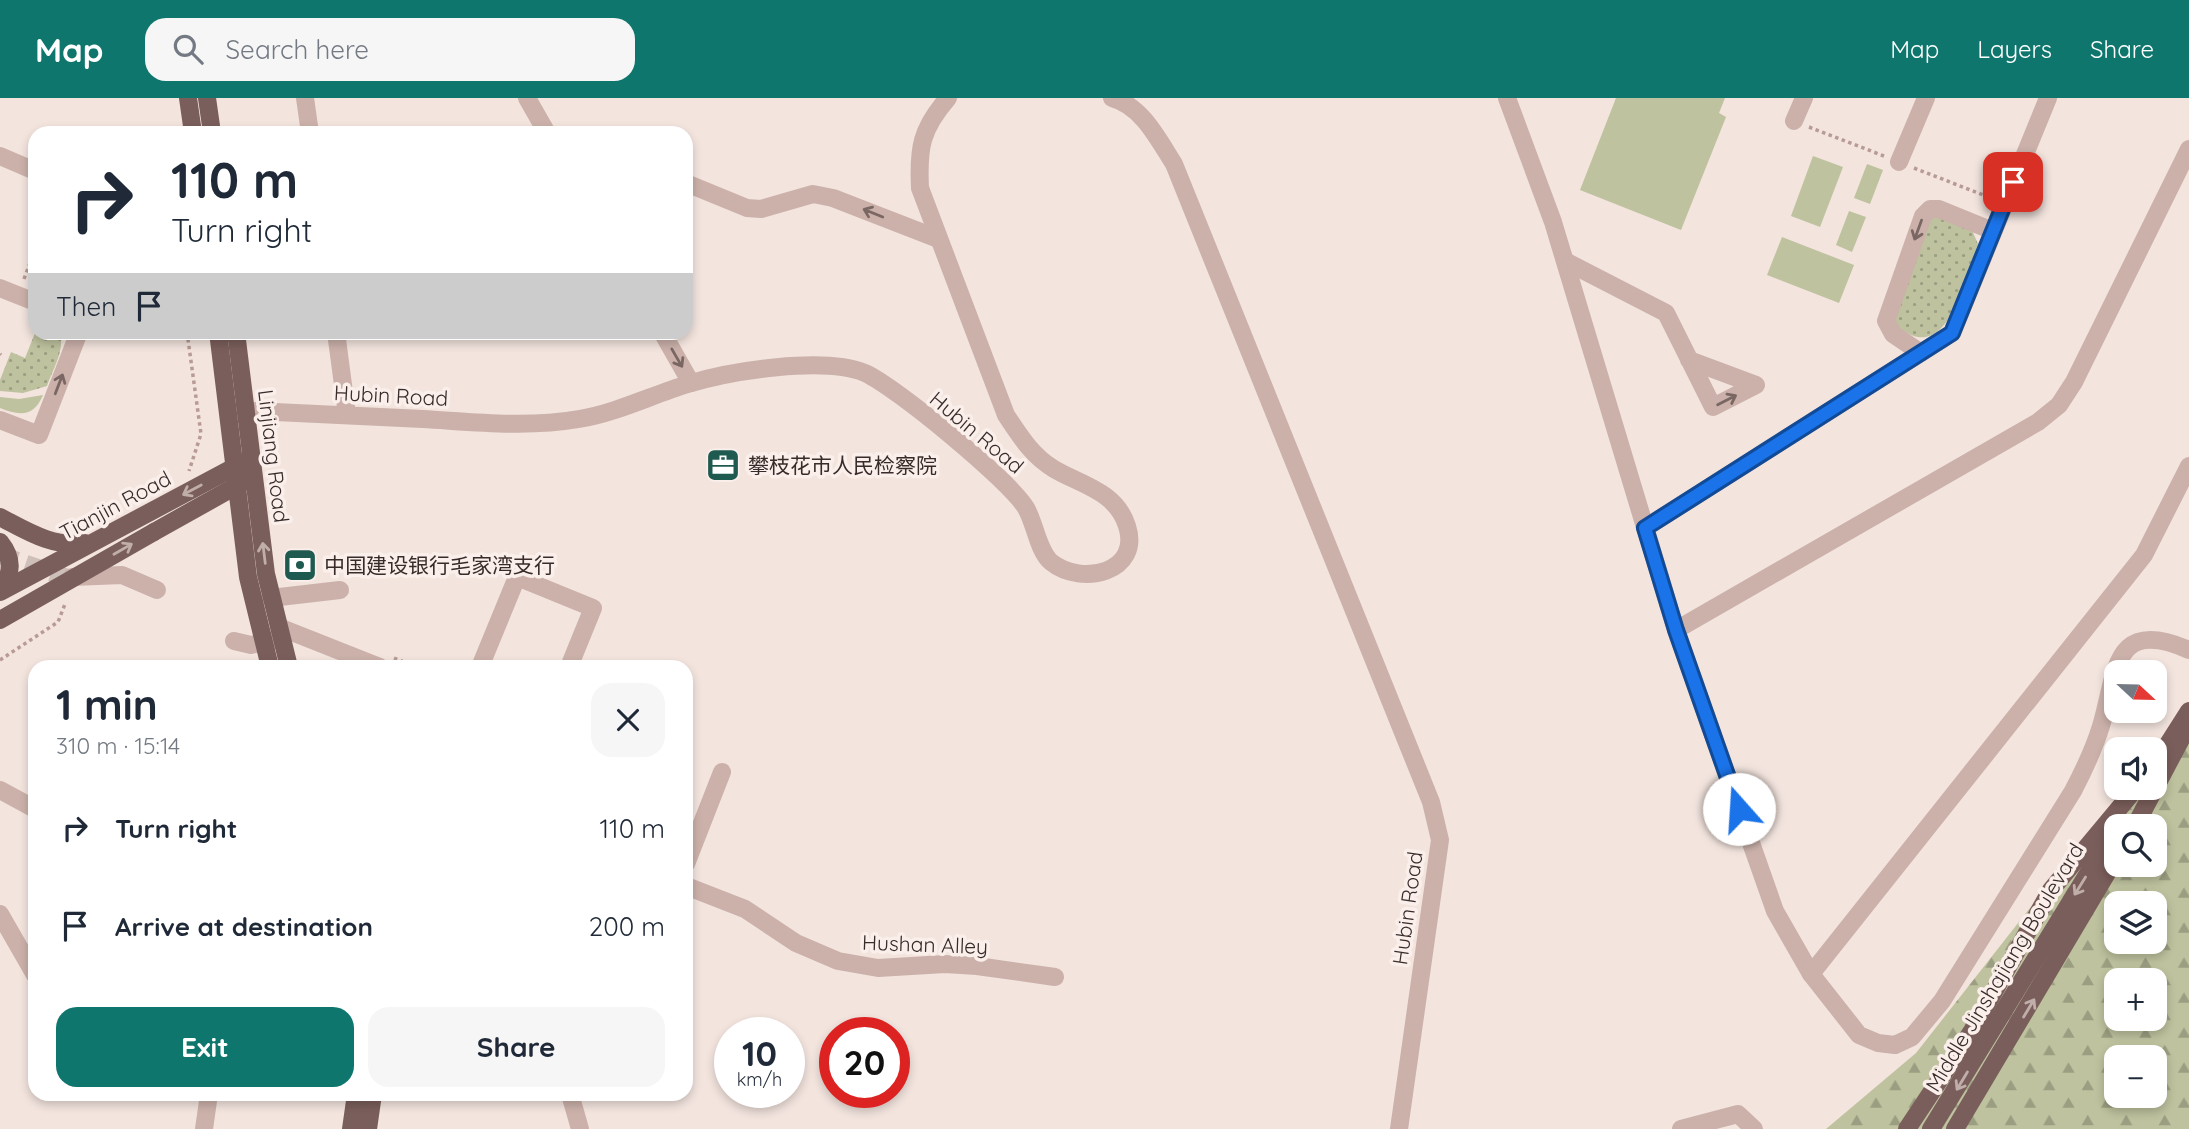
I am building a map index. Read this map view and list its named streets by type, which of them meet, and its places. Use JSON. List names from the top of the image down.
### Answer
{
  "streets": {
    "main road": ["Linjiang Road", "Tianjin Road", "Middle Jinshajiang Boulevard"],
    "street": ["Hubin Road", "Hushan Alley"]
  },
  "crossings": [
    ["Hubin Road", "Linjiang Road"],
    ["Linjiang Road", "Tianjin Road"]
  ],
  "places": {
    "office": ["攀枝花市人民检察院"],
    "bank": ["中国建设银行毛家湾支行"]
  },
  "north": "right",
  "page": {
    "header": "Map",
    "search": "Search here",
    "nav": ["Map", "Layers", "Share"],
    "turn": ["110 m", "Turn right"],
    "then": "Then",
    "map_buttons": ["+", "−"],
    "heading": ["1 min", "310 m · 15:14"],
    "list": [
      {
        "name": "Turn right",
        "value": "110 m"
      },
      {
        "name": "Arrive at destination",
        "value": "200 m"
      }
    ],
    "buttons": ["Exit", "Share"],
    "speed": "10 km/h",
    "limit": "20"
  }
}
